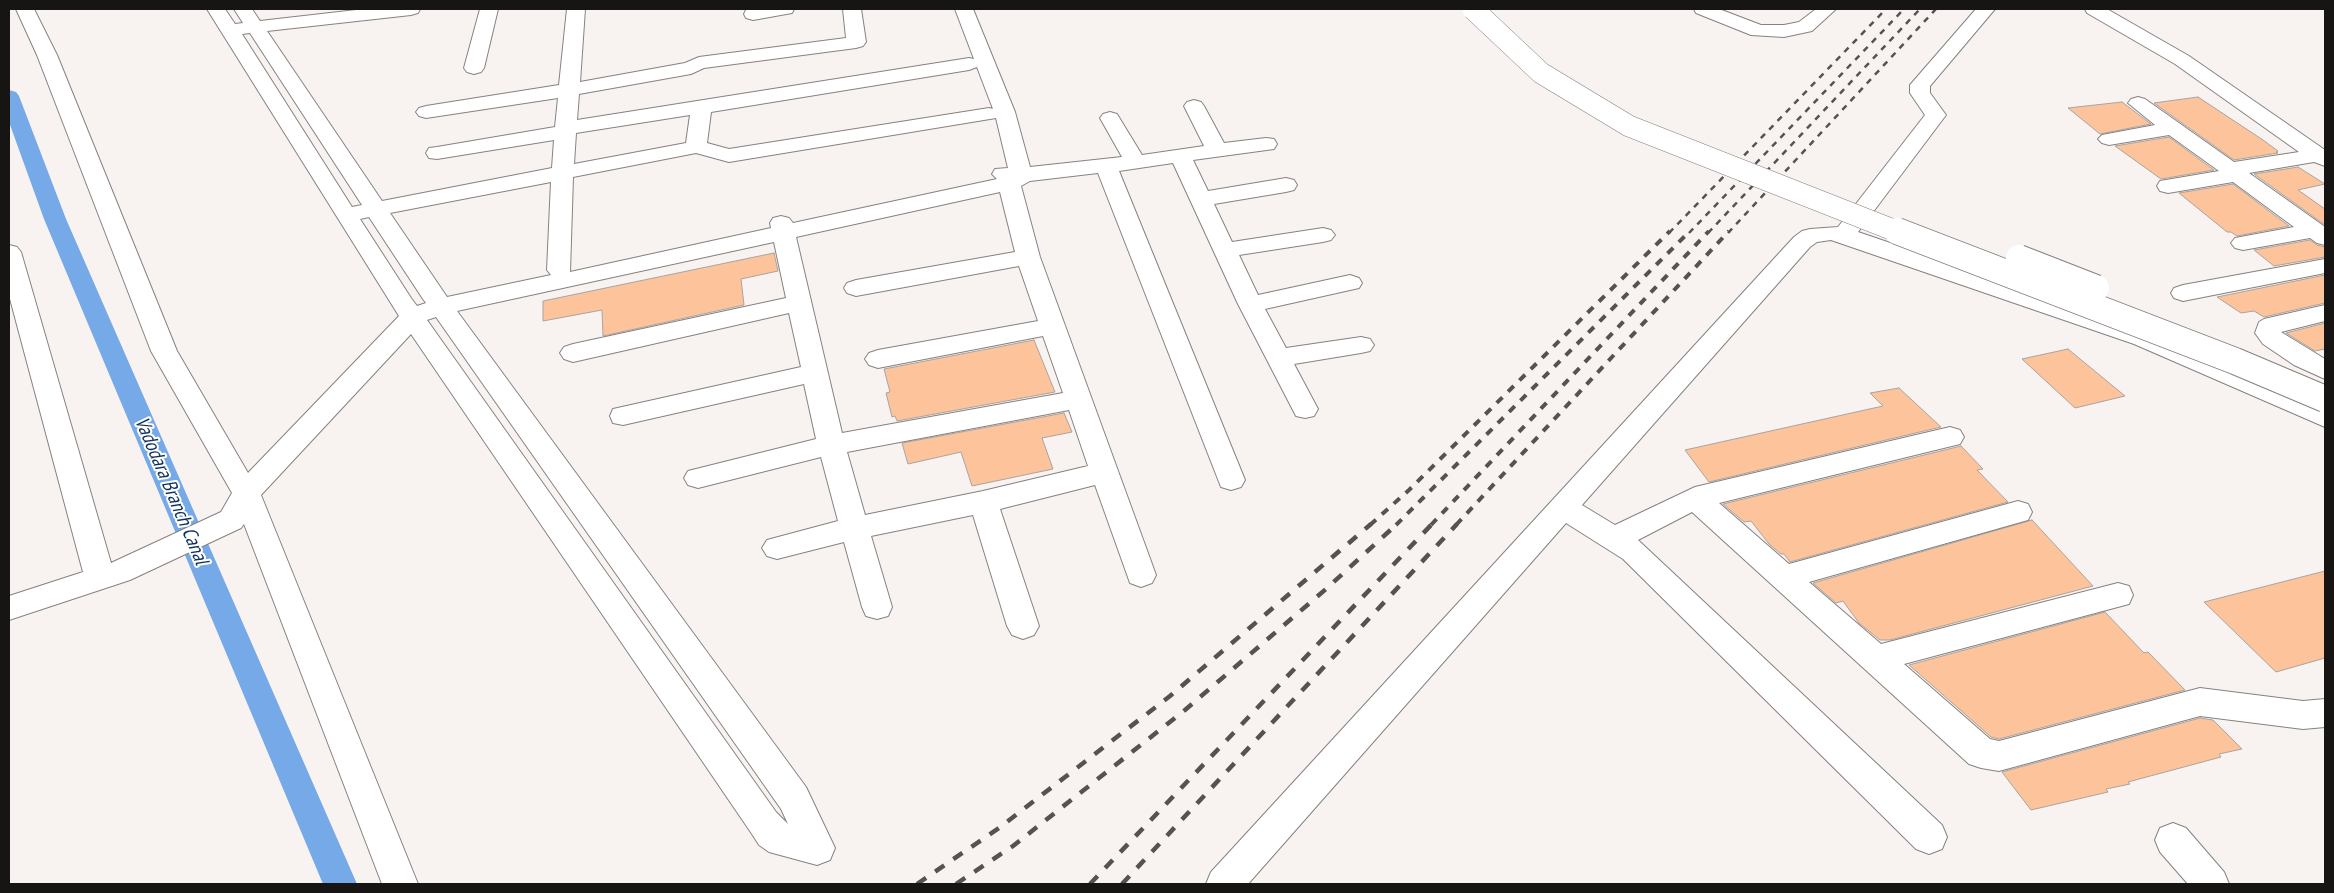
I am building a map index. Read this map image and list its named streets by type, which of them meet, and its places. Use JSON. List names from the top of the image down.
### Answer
{
  "water": ["Vadodara Branch Canal"]
}
